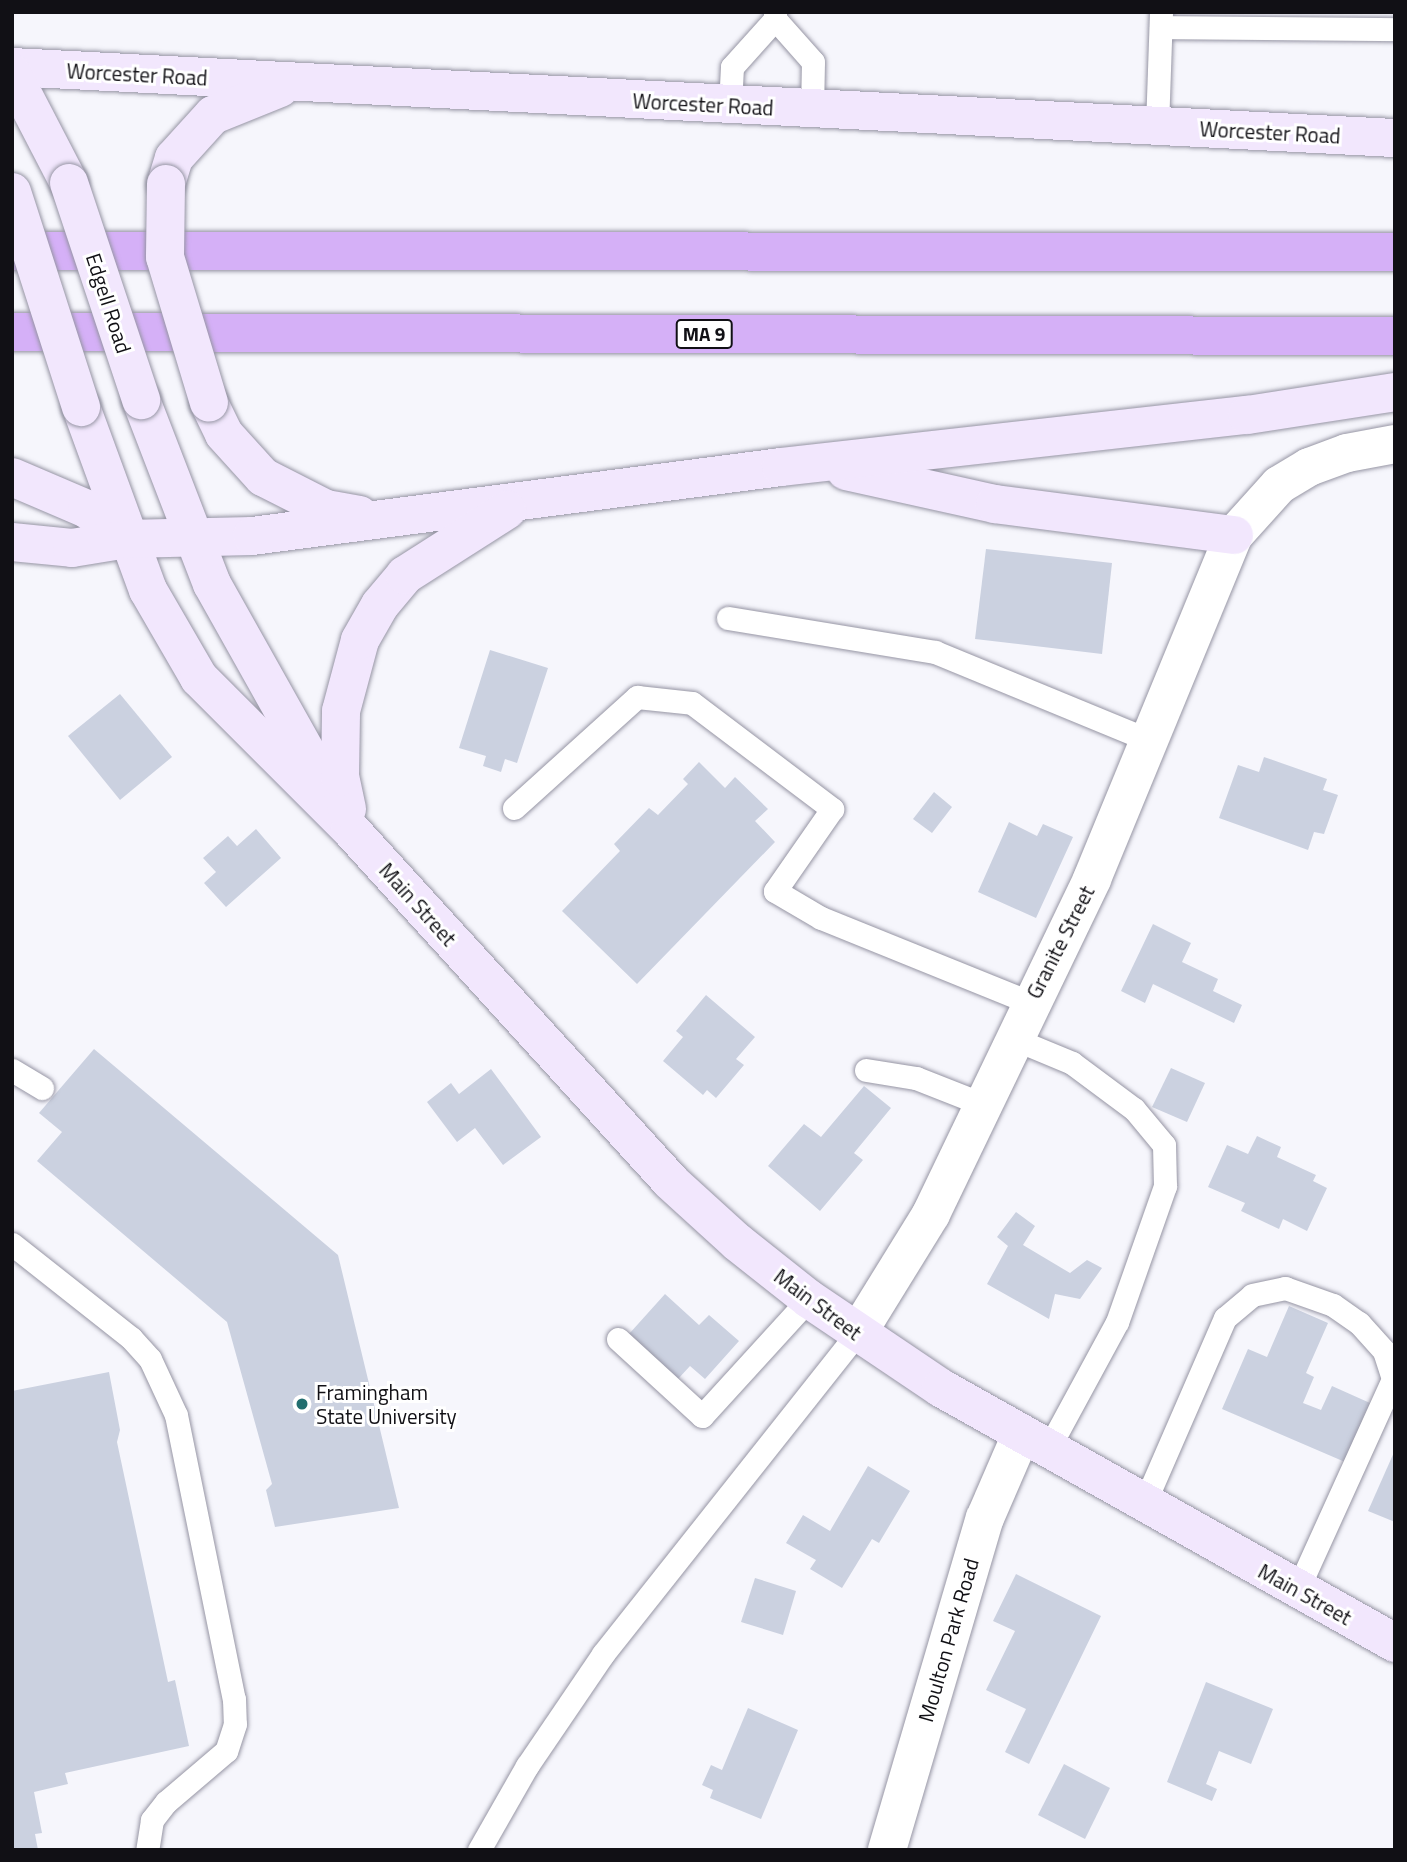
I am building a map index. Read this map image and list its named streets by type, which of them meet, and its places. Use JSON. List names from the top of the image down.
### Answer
{
  "streets": {
    "highway": ["MA 9"],
    "main road": ["Worcester Road", "Edgell Road", "Main Street"],
    "street": ["Granite Street", "Moulton Park Road"]
  },
  "crossings": [
    ["Edgell Road", "Main Street"],
    ["Main Street", "Granite Street"],
    ["Main Street", "Moulton Park Road"]
  ],
  "places": ["Framingham State University"]
}
